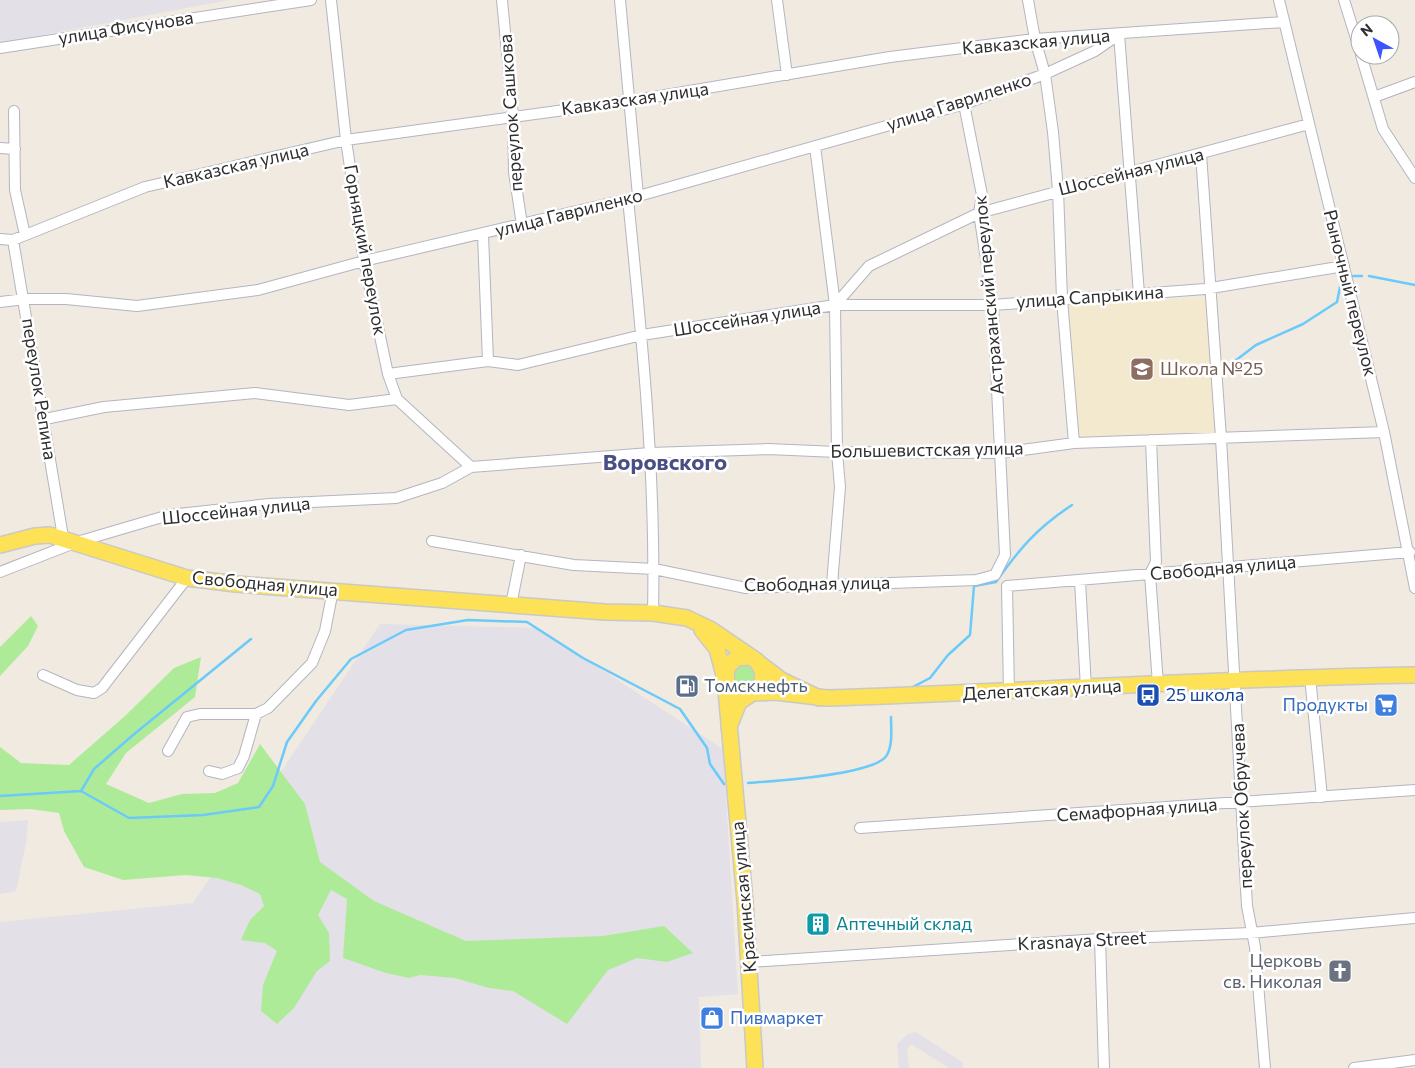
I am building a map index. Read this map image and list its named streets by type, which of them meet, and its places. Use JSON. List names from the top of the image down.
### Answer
{
  "streets": {
    "main road": [
      "Шоссейная улица",
      "Свободная улица",
      "Делегатская улица",
      "Красинская улица"
    ],
    "street": [
      "улица Фисунова",
      "Кавказская улица",
      "улица Гавриленко",
      "переулок Сашкова",
      "Горняцкий переулок",
      "Рыночный переулок",
      "Астраханский переулок",
      "улица Сапрыкина",
      "переулок Репина",
      "Большевистская улица",
      "переулок Обручева",
      "Семафорная улица",
      "Krasnaya Street"
    ]
  },
  "crossings": [
    ["Кавказская улица", "улица Гавриленко"],
    ["Кавказская улица", "переулок Сашкова"],
    ["Кавказская улица", "Горняцкий переулок"],
    ["Кавказская улица", "Рыночный переулок"],
    ["Кавказская улица", "переулок Репина"],
    ["улица Гавриленко", "переулок Сашкова"],
    ["улица Гавриленко", "Горняцкий переулок"],
    ["улица Гавриленко", "Астраханский переулок"],
    ["улица Гавриленко", "переулок Репина"],
    ["Шоссейная улица", "Горняцкий переулок"],
    ["Шоссейная улица", "Рыночный переулок"],
    ["Шоссейная улица", "Астраханский переулок"],
    ["Шоссейная улица", "улица Сапрыкина"],
    ["Шоссейная улица", "переулок Репина"],
    ["Шоссейная улица", "Большевистская улица"],
    ["Шоссейная улица", "Свободная улица"],
    ["Шоссейная улица", "переулок Обручева"],
    ["Горняцкий переулок", "Большевистская улица"],
    ["Рыночный переулок", "улица Сапрыкина"],
    ["Рыночный переулок", "Большевистская улица"],
    ["Рыночный переулок", "Свободная улица"],
    ["Астраханский переулок", "улица Сапрыкина"],
    ["Астраханский переулок", "Большевистская улица"],
    ["Астраханский переулок", "Свободная улица"],
    ["улица Сапрыкина", "переулок Обручева"],
    ["переулок Репина", "Свободная улица"],
    ["Большевистская улица", "переулок Обручева"],
    ["Свободная улица", "Делегатская улица"],
    ["Свободная улица", "переулок Обручева"],
    ["Свободная улица", "Красинская улица"],
    ["Делегатская улица", "переулок Обручева"],
    ["Делегатская улица", "Красинская улица"],
    ["переулок Обручева", "Семафорная улица"],
    ["переулок Обручева", "Krasnaya Street"],
    ["Красинская улица", "Krasnaya Street"]
  ],
  "districts": ["Воровского"],
  "places": {
    "school or university": ["Школа №25"],
    "fuel station": ["Томскнефть"],
    "bus stop": ["25 школа"],
    "supermarket": ["Продукты"],
    "building": ["Аптечный склад"],
    "church": ["Церковь св. Николая"],
    "shop": ["Пивмаркет"]
  },
  "north": "top left"
}
